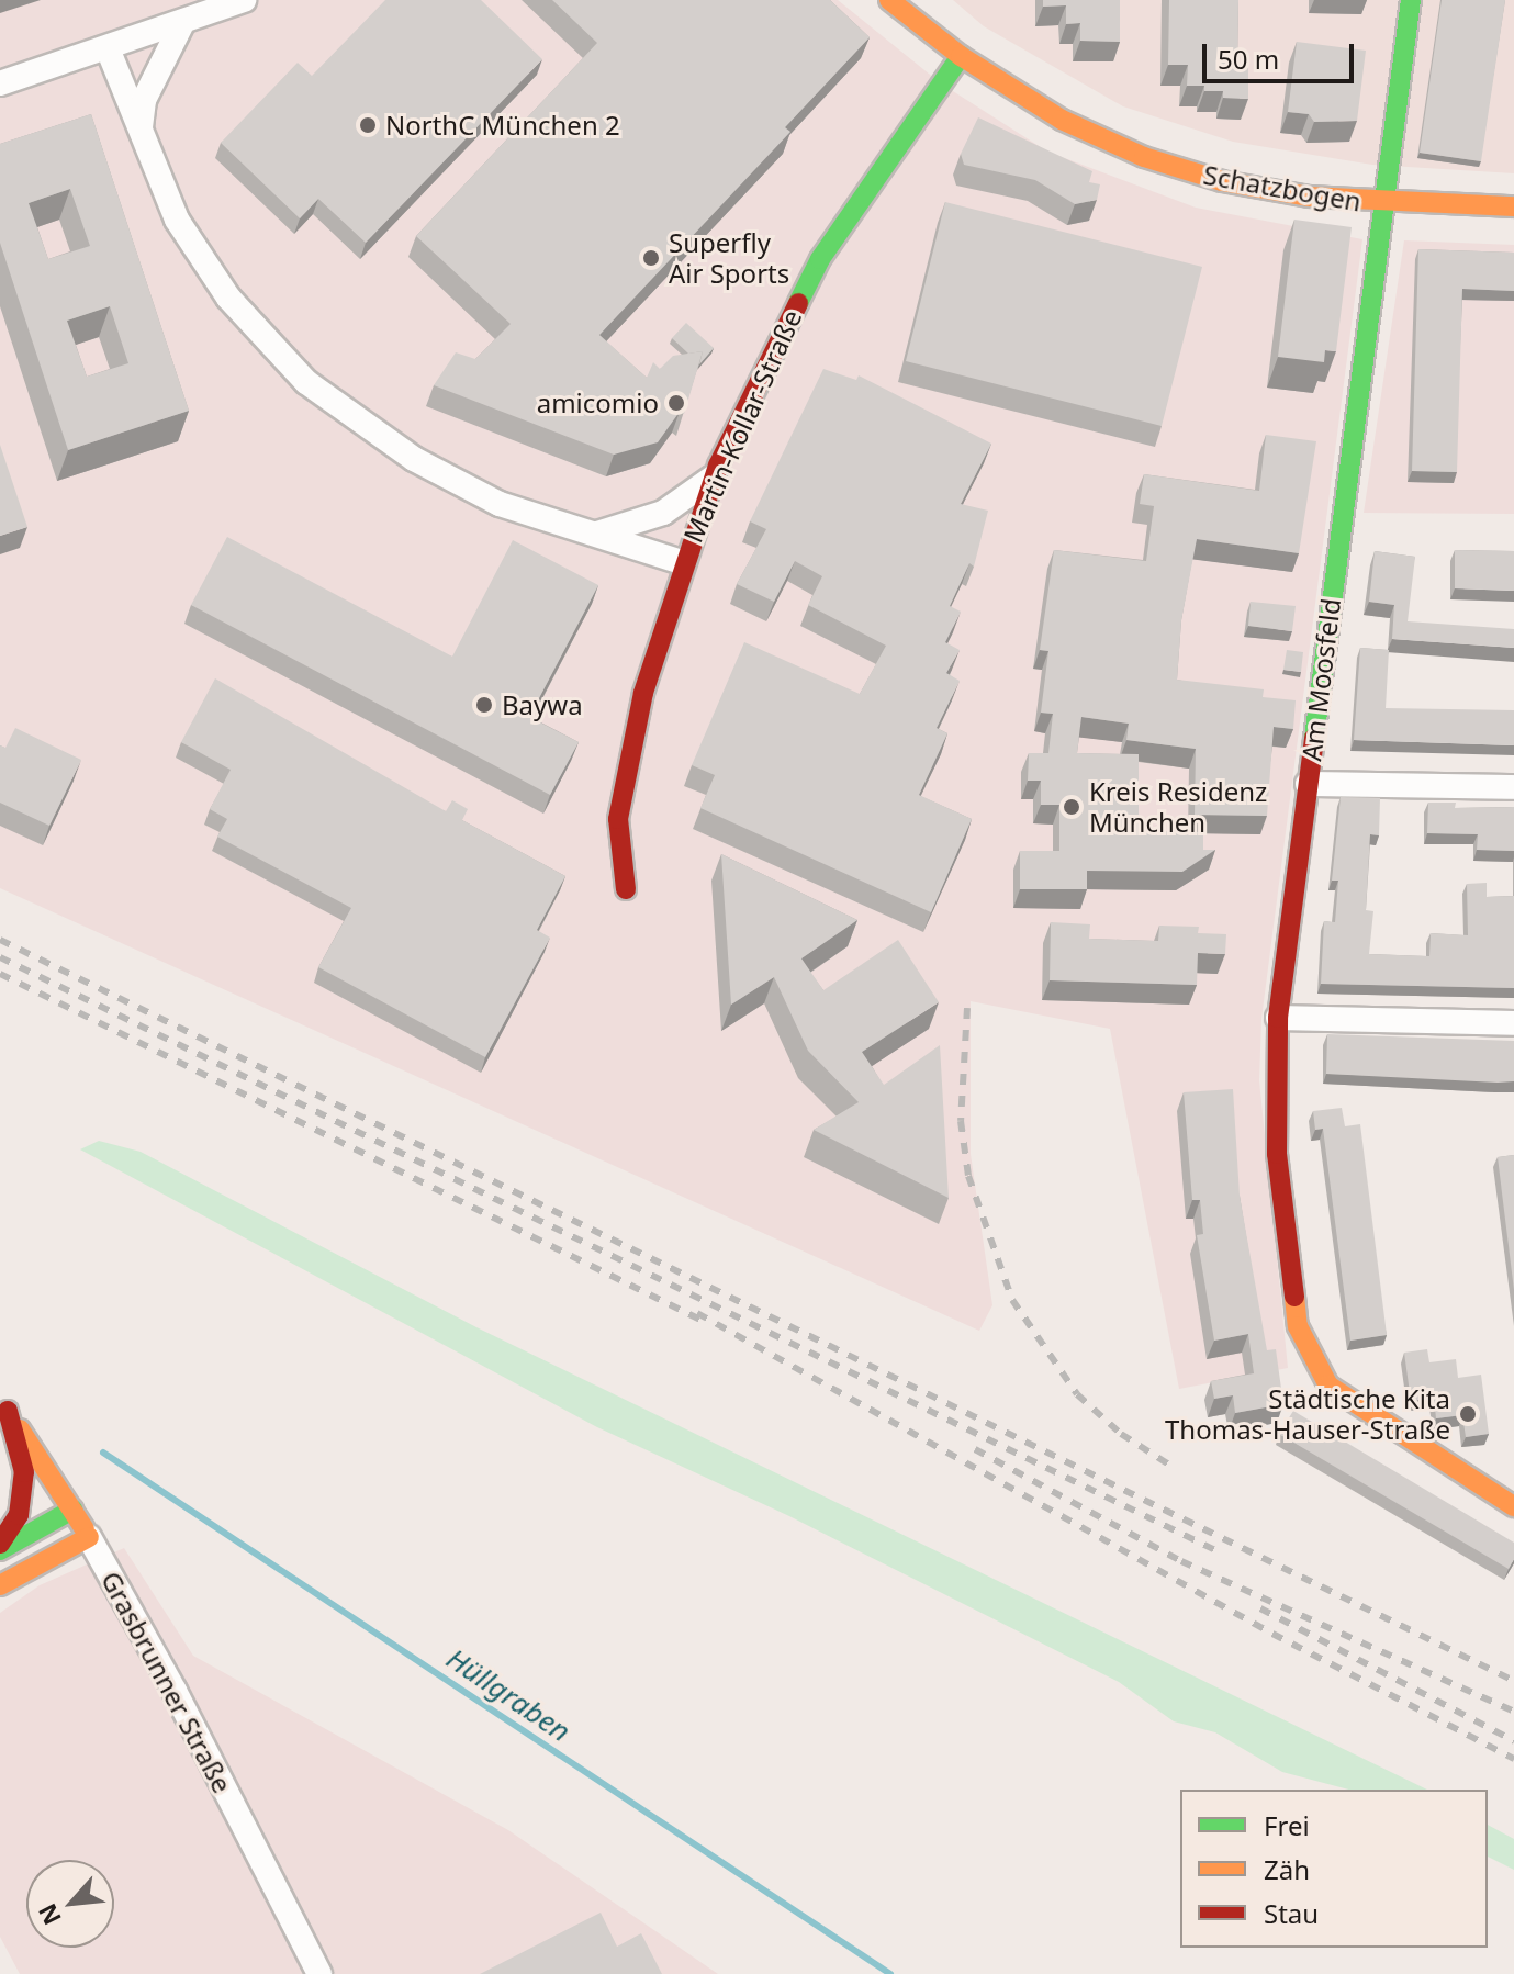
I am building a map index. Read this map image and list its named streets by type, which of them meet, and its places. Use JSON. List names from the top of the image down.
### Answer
{
  "streets": {
    "main road": [
      "Schatzbogen",
      "Martin-Kollar-Straße",
      "Am Moosfeld",
      "Grasbrunner Straße"
    ]
  },
  "crossings": [
    ["Schatzbogen", "Martin-Kollar-Straße"],
    ["Schatzbogen", "Am Moosfeld"]
  ],
  "water": ["Hüllgraben"],
  "places": [
    "NorthC München 2",
    "Superfly Air Sports",
    "amicomio",
    "Baywa",
    "Kreis Residenz München",
    "Städtische Kita Thomas-Hauser-Straße"
  ],
  "legend": ["Frei", "Zäh", "Stau"],
  "scale_bar": "50 m",
  "north": "bottom left"
}
